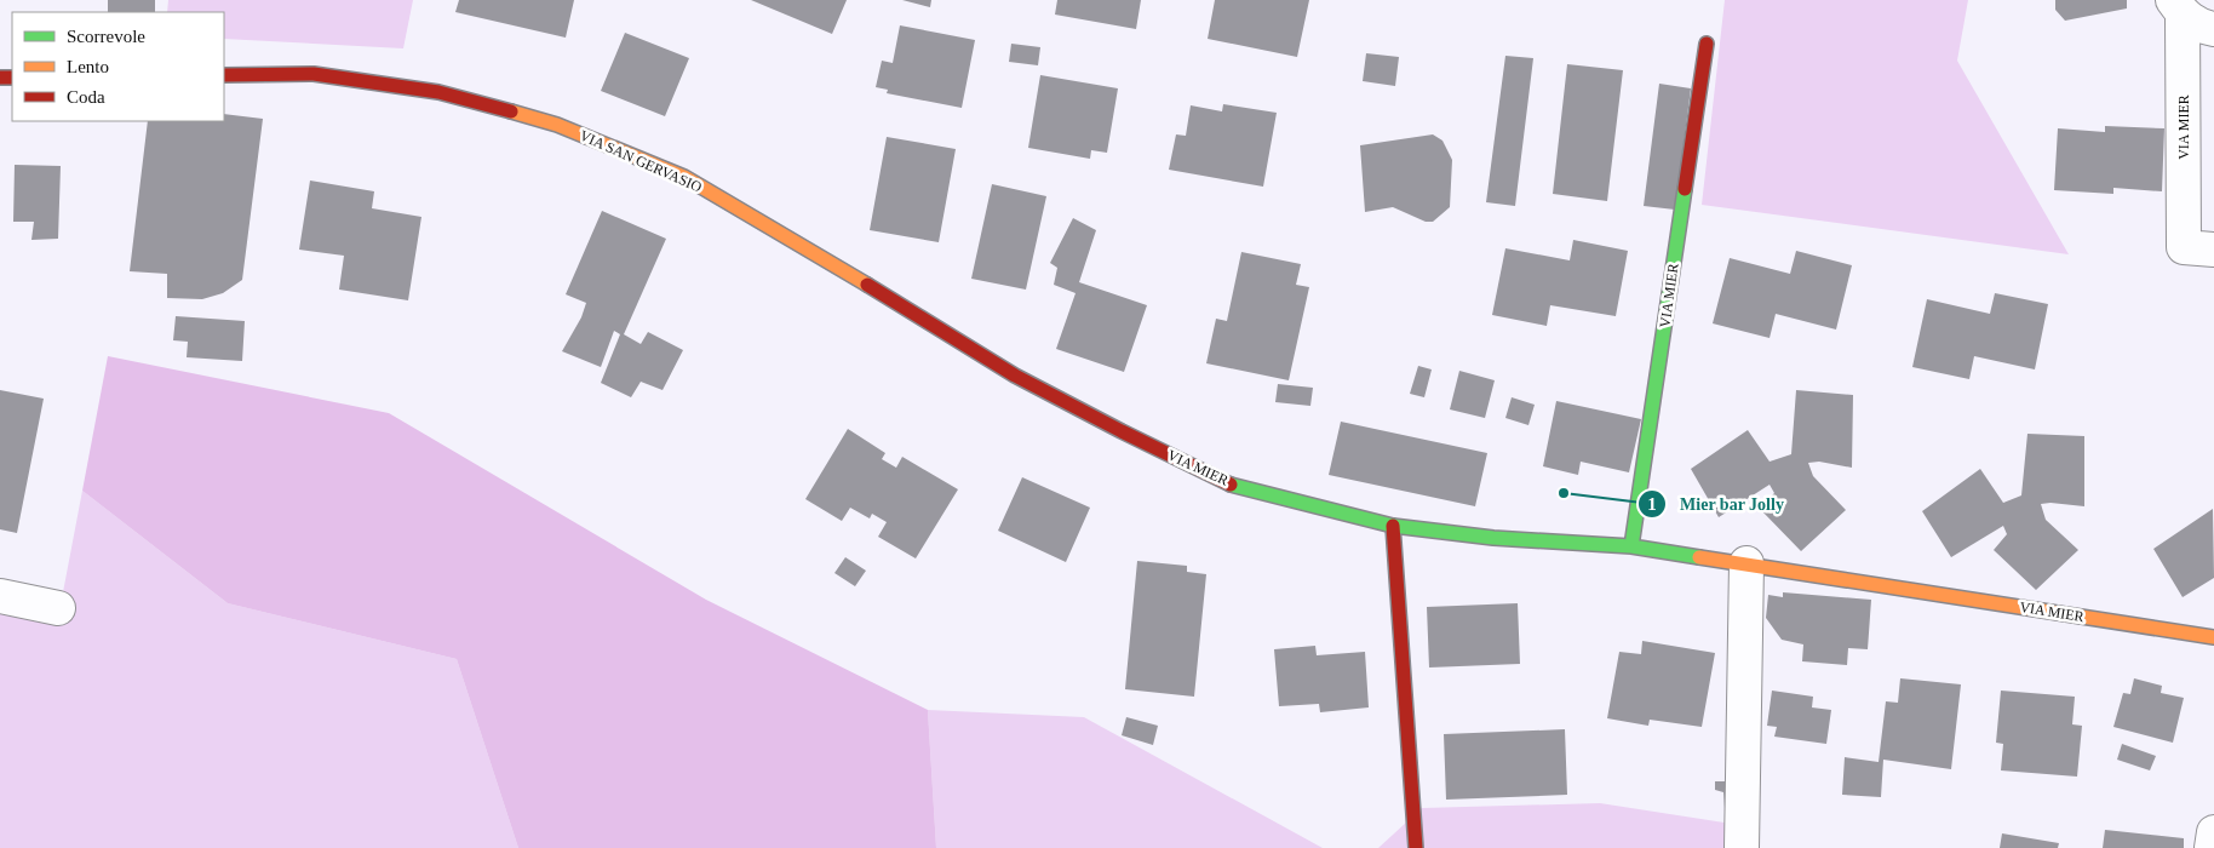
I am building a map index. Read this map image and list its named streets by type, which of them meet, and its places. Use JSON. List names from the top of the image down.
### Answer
{
  "streets": {
    "street": ["VIA MIER", "VIA SAN GERVASIO"]
  },
  "crossings": [
    ["VIA MIER", "VIA SAN GERVASIO"]
  ],
  "places": ["Mier bar Jolly"],
  "legend": ["Scorrevole", "Lento", "Coda"]
}
